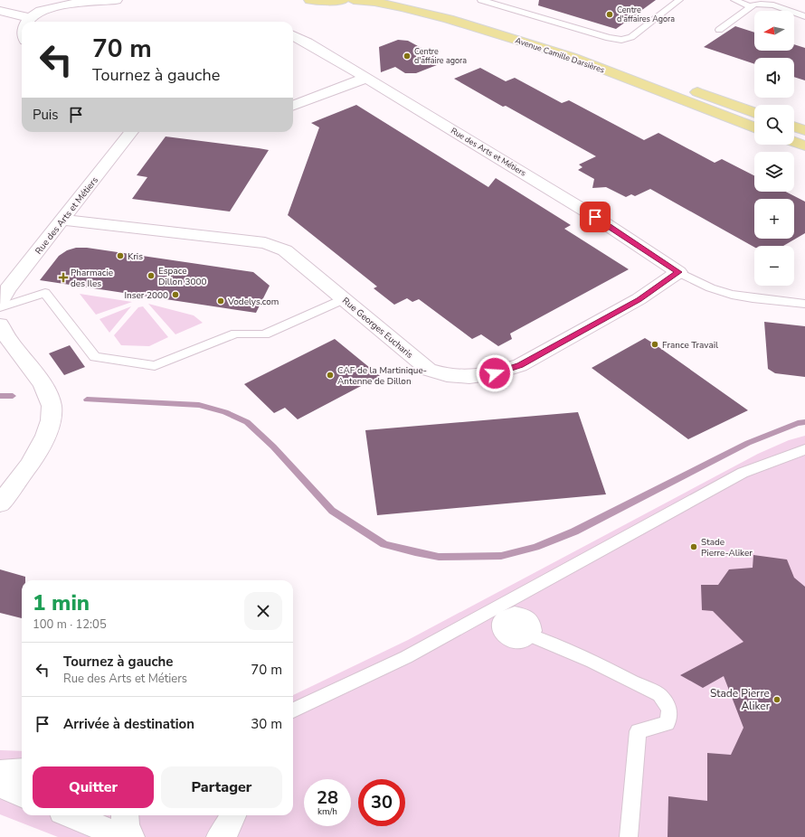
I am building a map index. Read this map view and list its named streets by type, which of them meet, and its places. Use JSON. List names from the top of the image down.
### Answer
{
  "streets": {
    "main road": ["Avenue Camille Darsières"],
    "street": ["Rue des Arts et Métiers", "Rue Georges Eucharis"]
  },
  "crossings": [
    ["Rue des Arts et Métiers", "Rue Georges Eucharis"]
  ],
  "places": {
    "other": [
      "Centre d'affaires Agora",
      "Centre d'affaire agora",
      "Kris",
      "Espace Dillon 3000",
      "Inser 2000",
      "Vodelys.com",
      "France Travail",
      "CAF de la Martinique- Antenne de Dillon",
      "Stade Pierre-Aliker",
      "Stade Pierre Aliker"
    ],
    "health": ["Pharmacie des Iles"]
  },
  "north": "left",
  "page": {
    "map_buttons": ["+", "−"],
    "turn": ["70 m", "Tournez à gauche"],
    "then": "Puis",
    "heading": ["1 min", "100 m · 12:05"],
    "list": [
      {
        "name": "Tournez à gauche",
        "note": "Rue des Arts et Métiers",
        "value": "70 m"
      },
      {
        "name": "Arrivée à destination",
        "value": "30 m"
      }
    ],
    "buttons": ["Quitter", "Partager"],
    "speed": "28 km/h",
    "limit": "30"
  }
}
